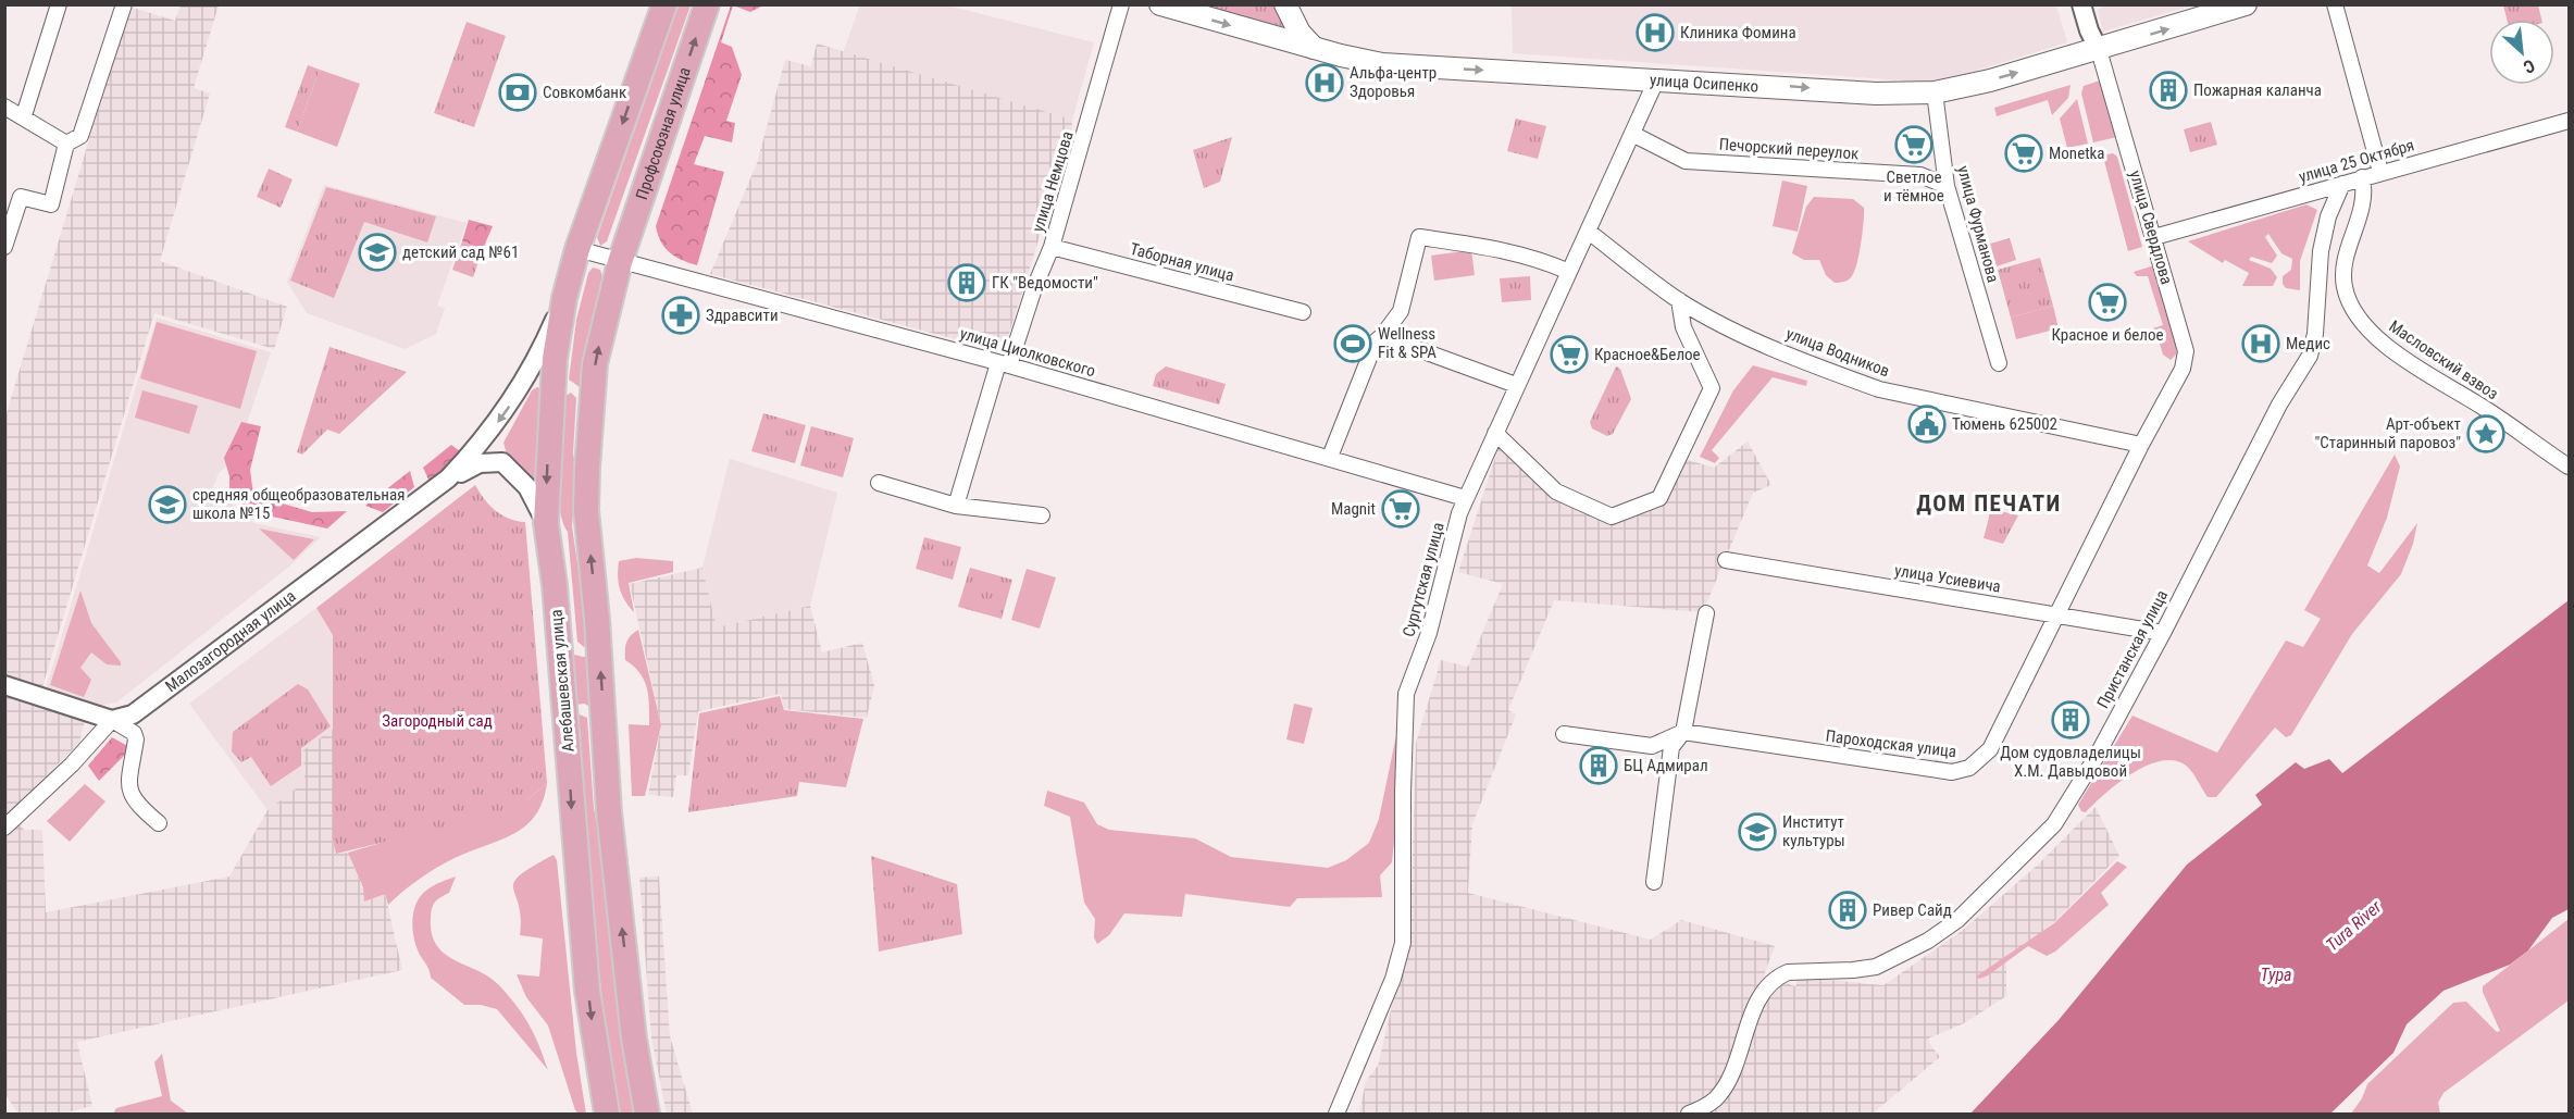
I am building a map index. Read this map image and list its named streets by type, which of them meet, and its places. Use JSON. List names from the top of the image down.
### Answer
{
  "streets": {
    "main road": ["улица Осипенко", "Профсоюзная улица", "Алебашевская улица"],
    "street": [
      "Печорский переулок",
      "улица 25 Октября",
      "улица Немцова",
      "улица Фурманова",
      "улица Свердлова",
      "Таборная улица",
      "улица Циолковского",
      "улица Водников",
      "Масловский взвоз",
      "улица Усиевича",
      "Сургутская улица",
      "Малозагородная улица",
      "Пристанская улица",
      "Пароходская улица"
    ]
  },
  "crossings": [
    ["улица Осипенко", "улица Фурманова"],
    ["улица Осипенко", "улица Свердлова"],
    ["улица Осипенко", "Сургутская улица"],
    ["Профсоюзная улица", "улица Циолковского"],
    ["Печорский переулок", "улица Фурманова"],
    ["Печорский переулок", "Сургутская улица"],
    ["улица 25 Октября", "улица Свердлова"],
    ["улица 25 Октября", "Масловский взвоз"],
    ["улица 25 Октября", "Пристанская улица"],
    ["улица Немцова", "Таборная улица"],
    ["улица Немцова", "улица Циолковского"],
    ["улица Свердлова", "улица Водников"],
    ["улица Свердлова", "Пароходская улица"],
    ["улица Циолковского", "Сургутская улица"],
    ["улица Циолковского", "Алебашевская улица"],
    ["улица Водников", "Сургутская улица"],
    ["улица Водников", "Пароходская улица"],
    ["улица Усиевича", "Пристанская улица"],
    ["улица Усиевича", "Пароходская улица"],
    ["Малозагородная улица", "Алебашевская улица"]
  ],
  "one_way": ["улица Осипенко"],
  "districts": ["ДОМ ПЕЧАТИ"],
  "water": ["Tura River", "Тура"],
  "parks": ["Загородный сад"],
  "places": {
    "hospital": ["Клиника Фомина", "Альфа-центр Здоровья", "Медис"],
    "building": [
      "Пожарная каланча",
      "ГК \"Ведомости\"",
      "Дом судовладелицы Х.М. Давыдовой",
      "БЦ Адмирал",
      "Ривер Сайд"
    ],
    "bank": ["Совкомбанк"],
    "supermarket": [
      "Светлое и тёмное",
      "Monetka",
      "Красное и белое",
      "Красное&Белое",
      "Magnit"
    ],
    "school or university": ["детский сад №61", "средняя общеобразовательная школа №15", "Институт культуры"],
    "pharmacy": ["Здравсити"],
    "sports": ["Wellness Fit & SPA"],
    "public building": ["Тюмень 625002"],
    "place": ["Арт-объект \"Старинный паровоз\""]
  },
  "north": "bottom right"
}
